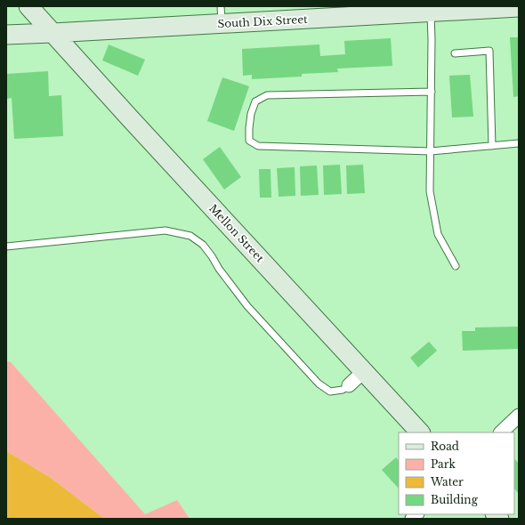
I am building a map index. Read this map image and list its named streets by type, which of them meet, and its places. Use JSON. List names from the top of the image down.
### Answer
{
  "streets": {
    "street": ["South Dix Street", "Mellon Street"]
  },
  "crossings": [
    ["South Dix Street", "Mellon Street"]
  ],
  "legend": [
    "Road",
    "Park",
    "Water",
    "Building"
  ]
}
